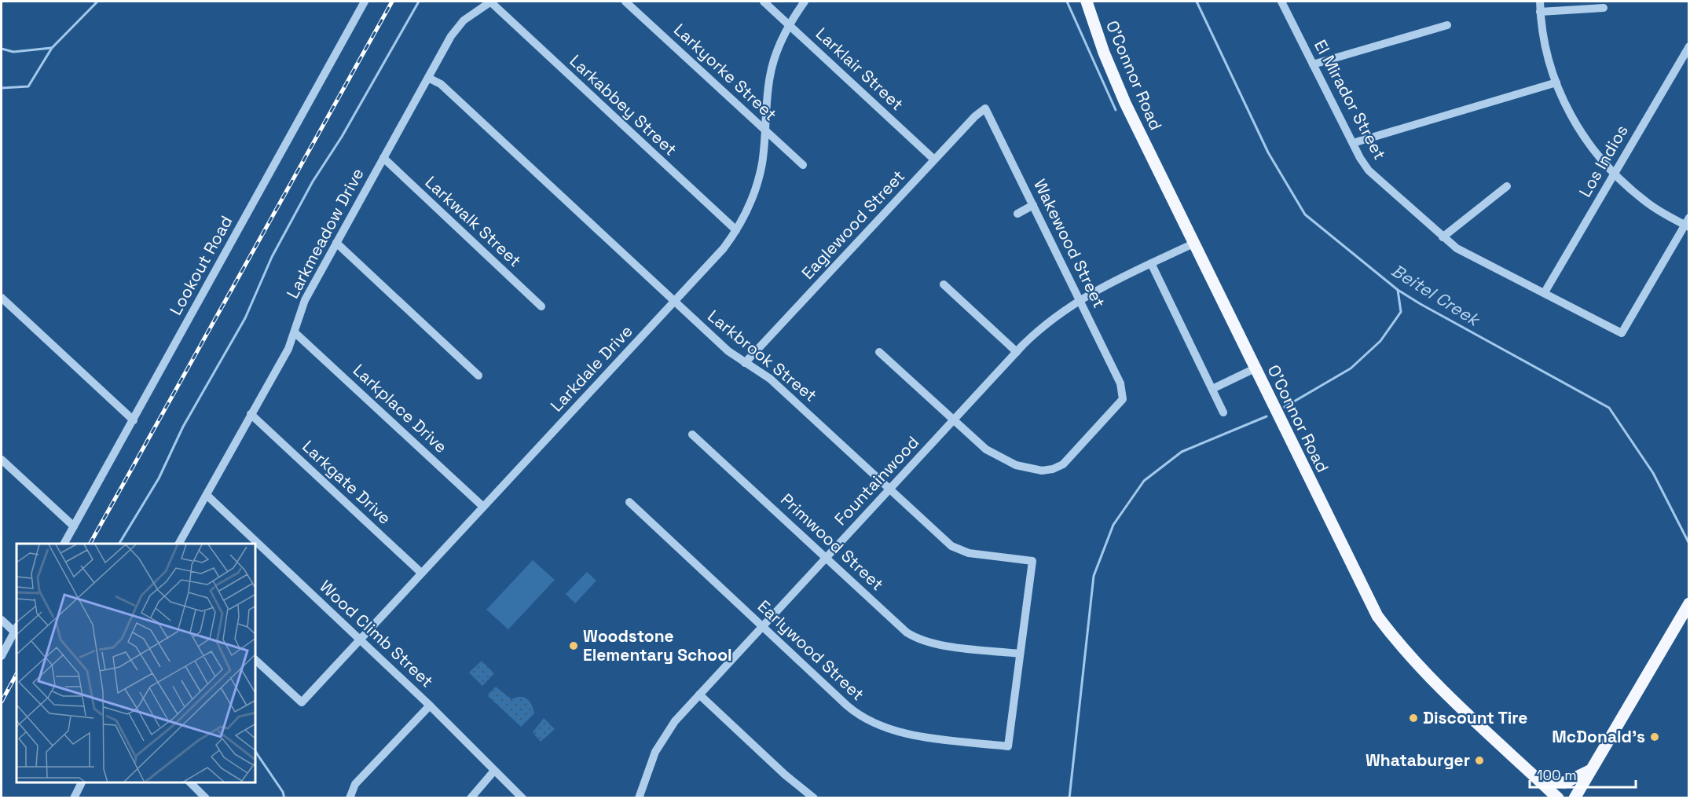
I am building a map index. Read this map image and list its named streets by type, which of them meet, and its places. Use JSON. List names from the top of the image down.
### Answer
{
  "streets": {
    "main road": ["O'Connor Road"],
    "street": [
      "Larklair Street",
      "Larkyorke Street",
      "El Mirador Street",
      "Larkabbey Street",
      "Los Indios",
      "Larkwalk Street",
      "Eaglewood Street",
      "Larkmeadow Drive",
      "Wakewood Street",
      "Lookout Road",
      "Larkbrook Street",
      "Larkdale Drive",
      "Larkplace Drive",
      "Fountainwood",
      "Larkgate Drive",
      "Primwood Street",
      "Wood Climb Street",
      "Earlywood Street"
    ]
  },
  "crossings": [
    ["Larklair Street", "Eaglewood Street"],
    ["Larklair Street", "Larkdale Drive"],
    ["Larkyorke Street", "Larkdale Drive"],
    ["O'Connor Road", "Fountainwood"],
    ["El Mirador Street", "Los Indios"],
    ["Larkabbey Street", "Larkmeadow Drive"],
    ["Larkabbey Street", "Larkdale Drive"],
    ["Larkwalk Street", "Larkmeadow Drive"],
    ["Eaglewood Street", "Wakewood Street"],
    ["Eaglewood Street", "Larkbrook Street"],
    ["Larkmeadow Drive", "Larkbrook Street"],
    ["Larkmeadow Drive", "Larkplace Drive"],
    ["Larkmeadow Drive", "Larkgate Drive"],
    ["Larkmeadow Drive", "Wood Climb Street"],
    ["Wakewood Street", "Fountainwood"],
    ["Larkbrook Street", "Larkdale Drive"],
    ["Larkbrook Street", "Fountainwood"],
    ["Larkbrook Street", "Primwood Street"],
    ["Larkbrook Street", "Earlywood Street"],
    ["Larkdale Drive", "Larkplace Drive"],
    ["Larkdale Drive", "Larkgate Drive"],
    ["Larkdale Drive", "Wood Climb Street"],
    ["Fountainwood", "Primwood Street"],
    ["Fountainwood", "Earlywood Street"],
    ["Primwood Street", "Earlywood Street"]
  ],
  "water": ["Beitel Creek"],
  "places": [
    "Woodstone Elementary School",
    "Discount Tire",
    "McDonald's",
    "Whataburger"
  ],
  "scale_bar": "100 m"
}
